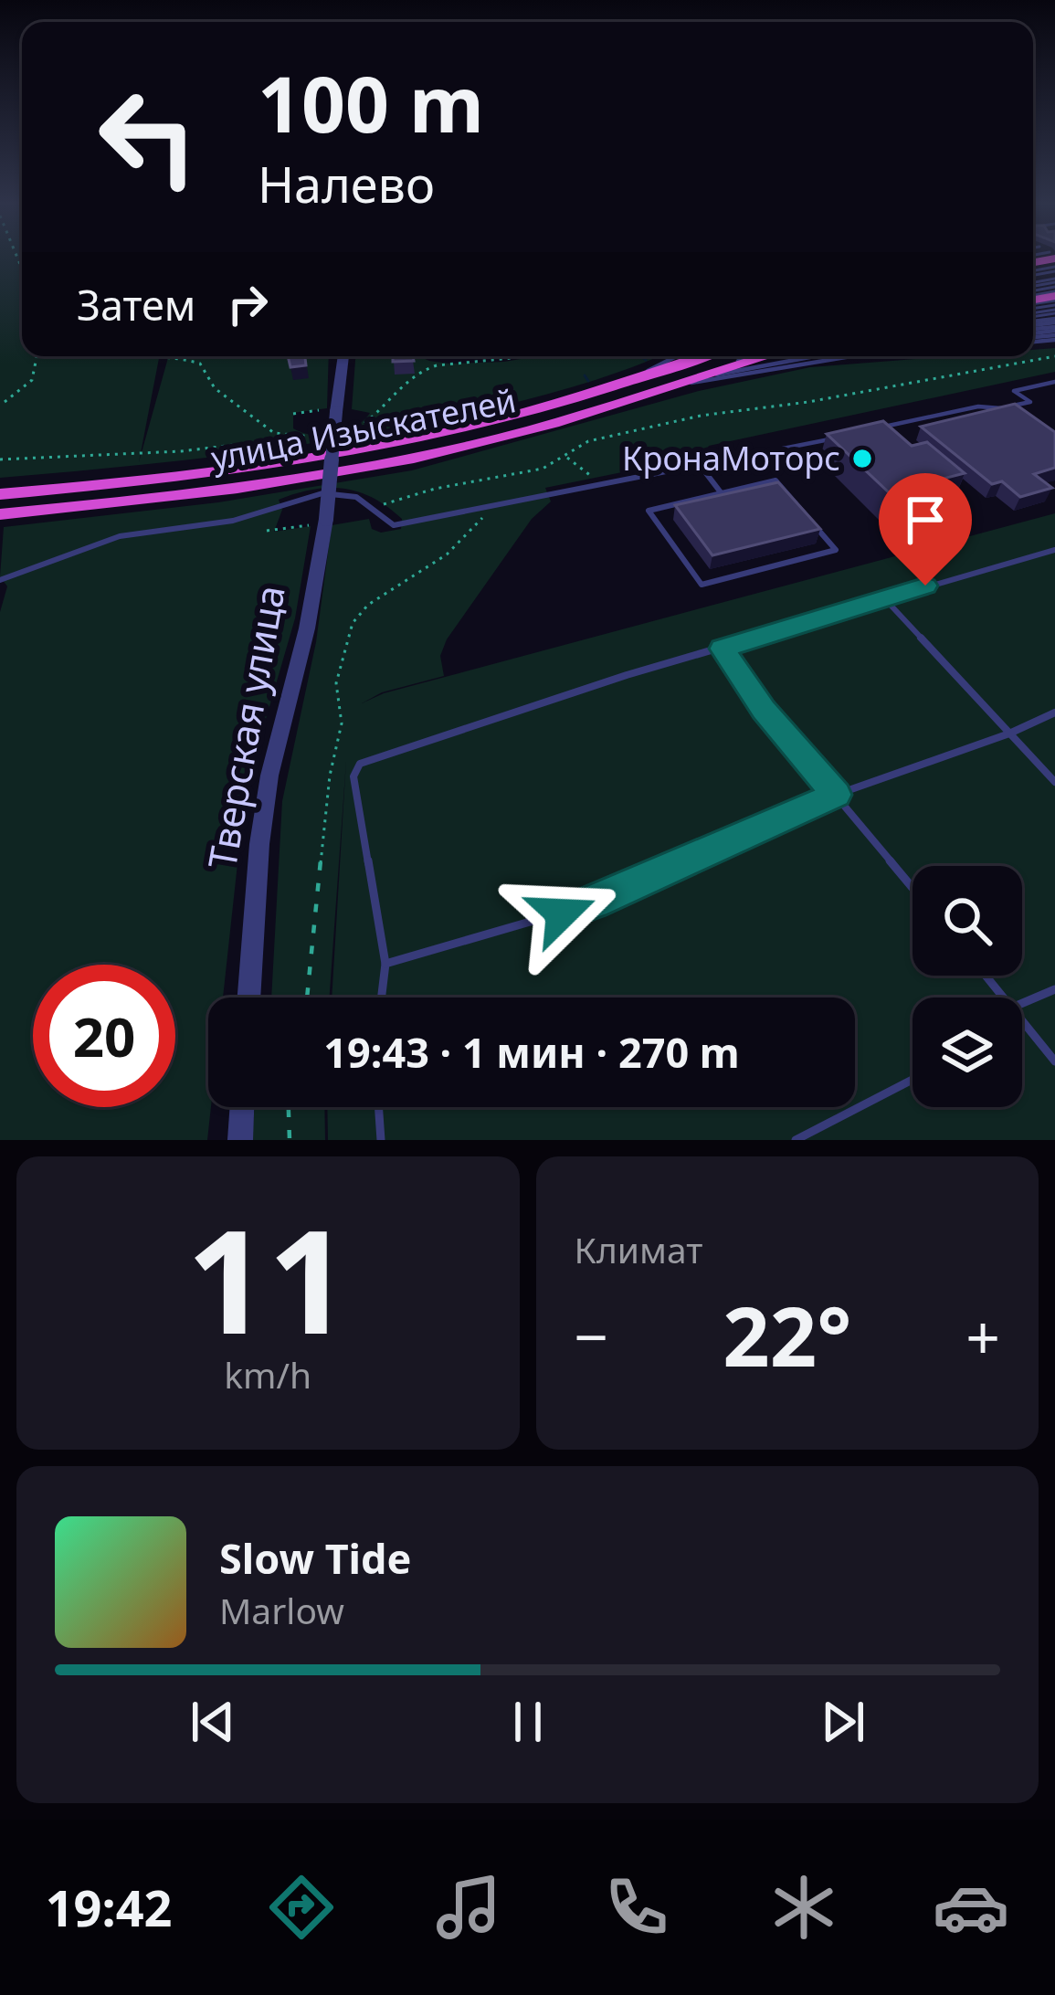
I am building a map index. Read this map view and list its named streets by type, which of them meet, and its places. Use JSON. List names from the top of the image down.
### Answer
{
  "streets": {
    "highway": ["улица Изыскателей"],
    "street": ["Тверская улица"]
  },
  "places": ["КронаМоторс"],
  "page": {
    "turn": ["100 m", "Налево"],
    "then": "Затем",
    "limit": "20",
    "trip": "19:43 · 1 мин · 270 m",
    "tile": [
      ["11", "km/h"],
      "Климат"
    ],
    "heat": ["−", "22°", "+"],
    "song": ["Slow Tide", "Marlow"],
    "tabs": "19:42"
  }
}
